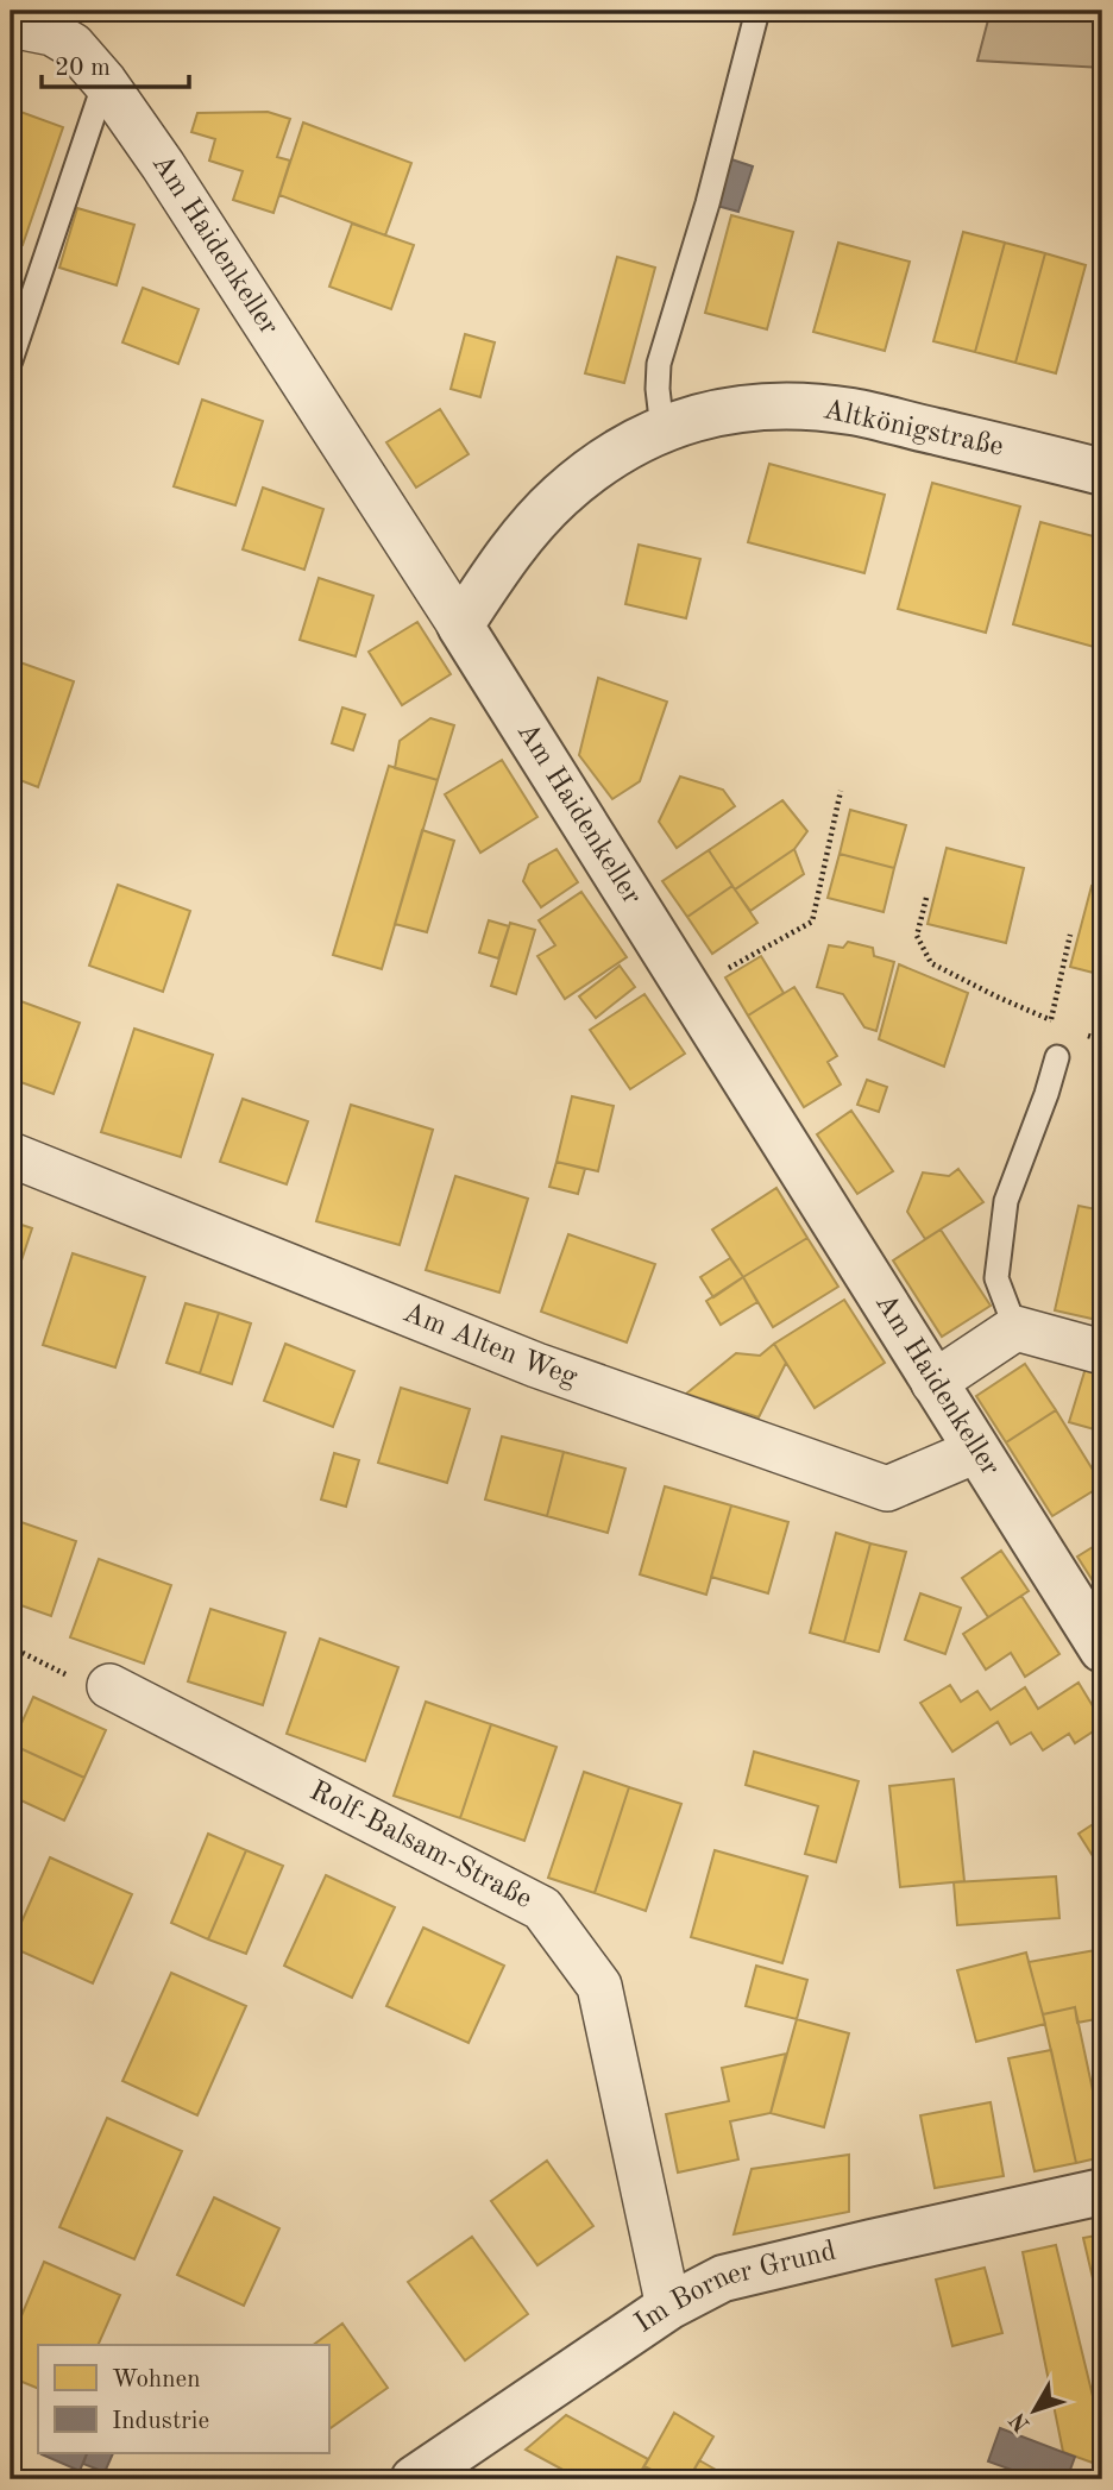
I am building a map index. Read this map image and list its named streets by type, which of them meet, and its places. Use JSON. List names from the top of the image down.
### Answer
{
  "streets": {
    "street": [
      "Am Haidenkeller",
      "Altkönigstraße",
      "Am Alten Weg",
      "Rolf-Balsam-Straße",
      "Im Borner Grund"
    ]
  },
  "crossings": [
    ["Am Haidenkeller", "Altkönigstraße"],
    ["Am Haidenkeller", "Am Alten Weg"],
    ["Rolf-Balsam-Straße", "Im Borner Grund"]
  ],
  "legend": ["Wohnen", "Industrie"],
  "scale_bar": "20 m",
  "north": "bottom left"
}
